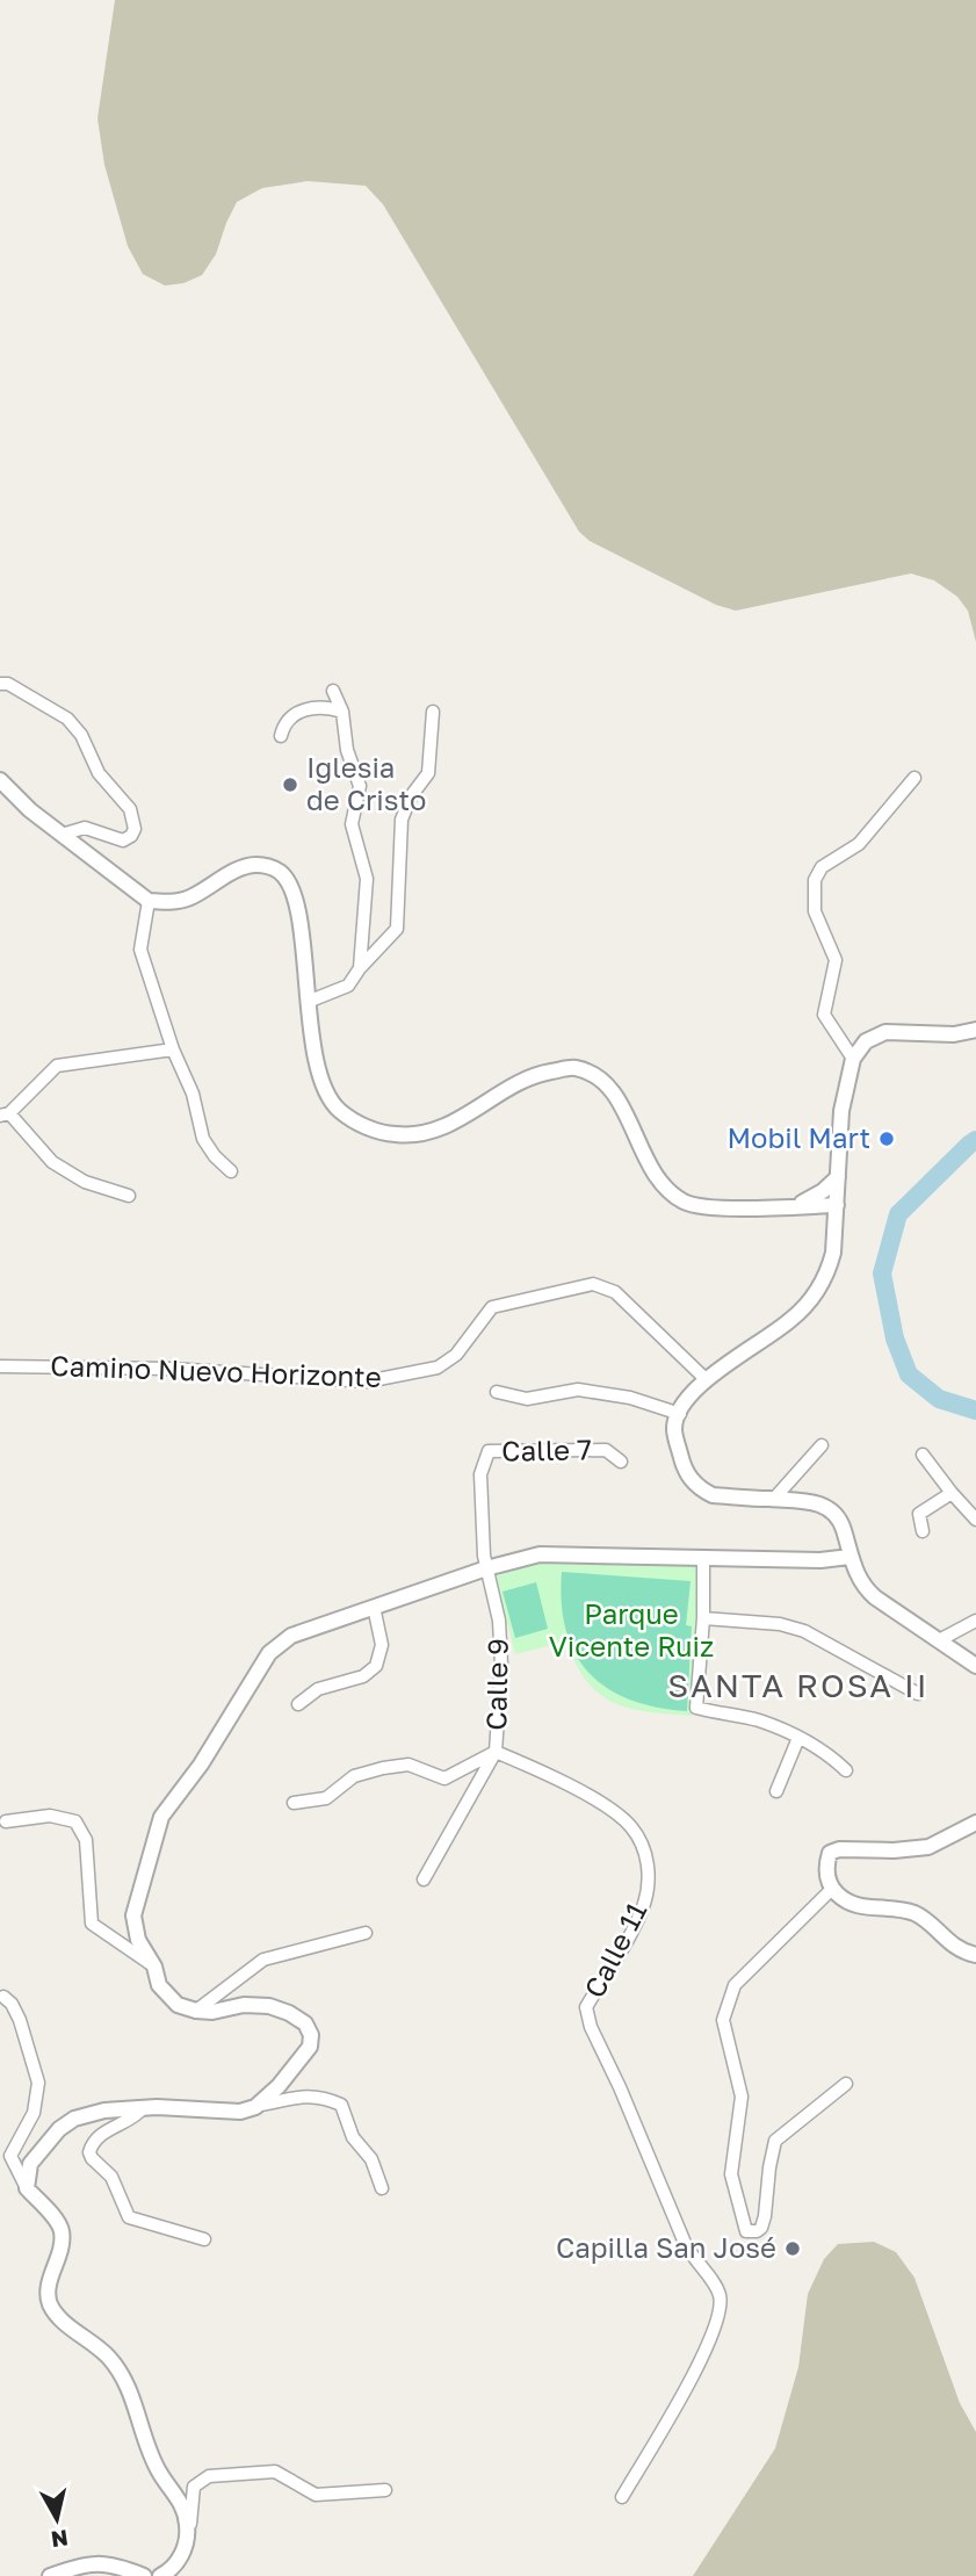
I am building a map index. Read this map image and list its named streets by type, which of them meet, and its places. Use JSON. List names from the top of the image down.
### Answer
{
  "streets": {
    "street": [
      "Camino Nuevo Horizonte",
      "Calle 7",
      "Calle 9",
      "Calle 11"
    ]
  },
  "crossings": [
    ["Calle 7", "Calle 9"],
    ["Calle 9", "Calle 11"]
  ],
  "districts": ["SANTA ROSA II"],
  "parks": ["Parque Vicente Ruiz"],
  "places": ["Iglesia de Cristo", "Mobil Mart", "Capilla San José"],
  "north": "bottom"
}
